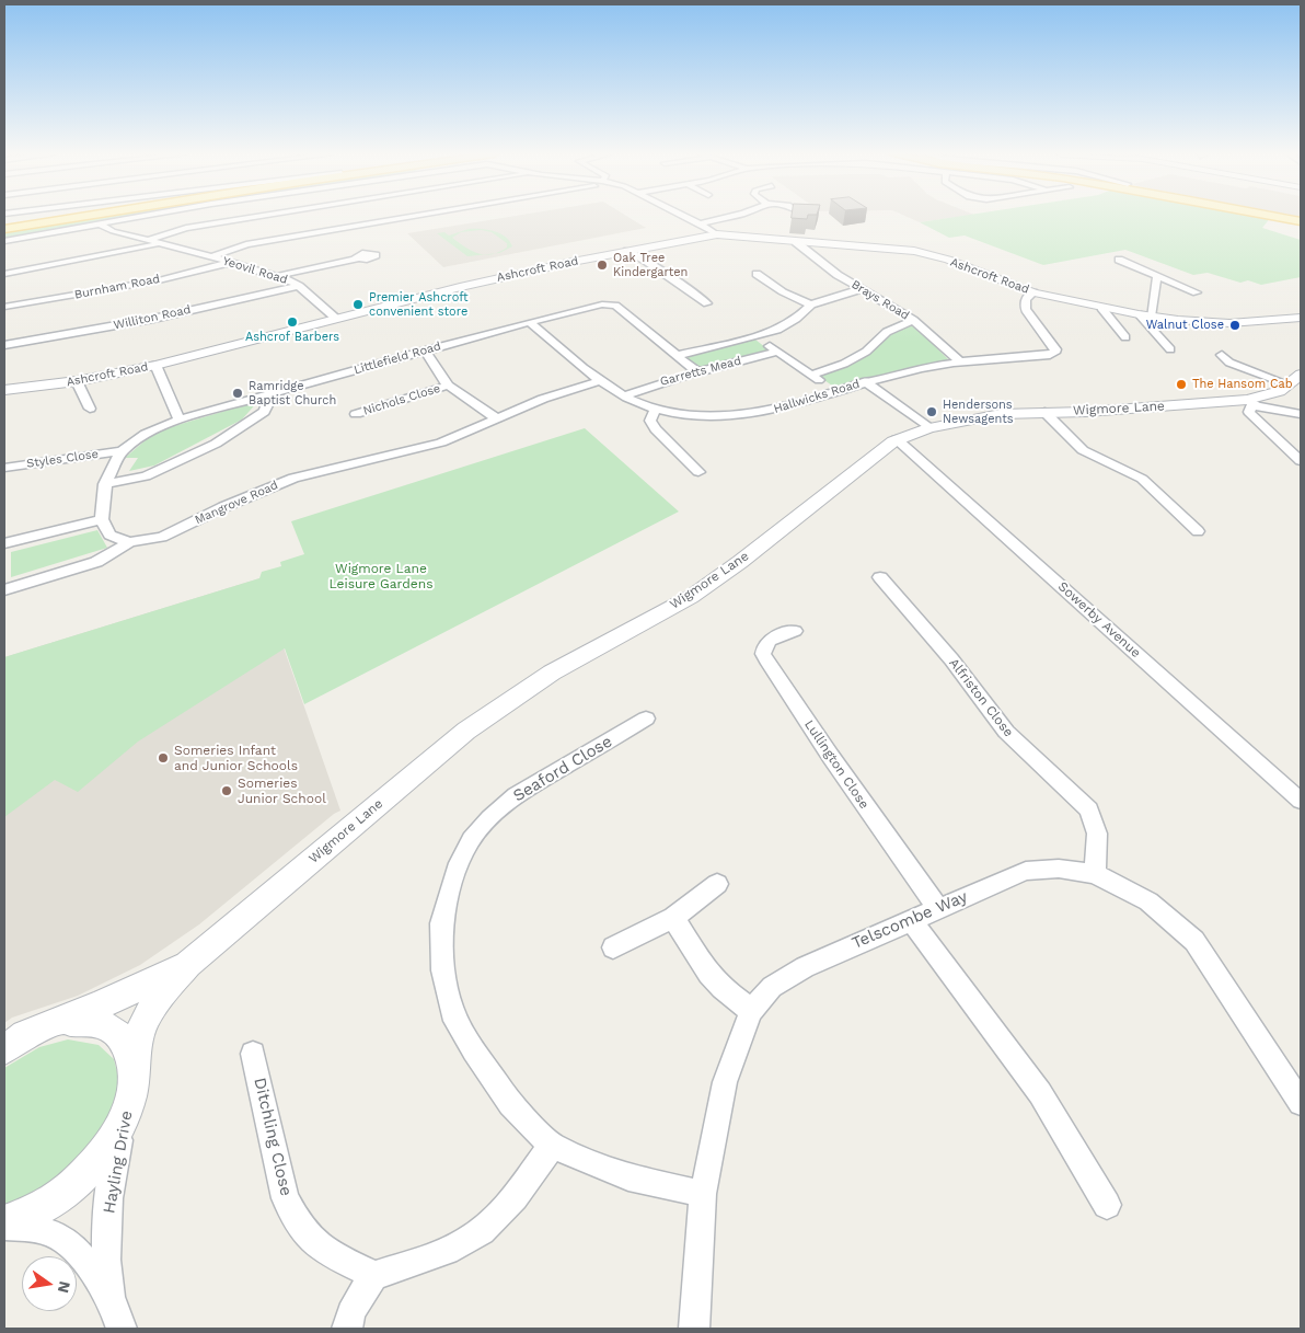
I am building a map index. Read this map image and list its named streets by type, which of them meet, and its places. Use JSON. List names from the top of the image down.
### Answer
{
  "streets": {
    "street": [
      "Ashcroft Road",
      "Yeovil Road",
      "Burnham Road",
      "Brays Road",
      "Williton Road",
      "Littlefield Road",
      "Garretts Mead",
      "Hallwicks Road",
      "Nichols Close",
      "Wigmore Lane",
      "Styles Close",
      "Mangrove Road",
      "Sowerby Avenue",
      "Alfriston Close",
      "Lullington Close",
      "Seaford Close",
      "Telscombe Way",
      "Ditchling Close",
      "Hayling Drive"
    ]
  },
  "crossings": [
    ["Ashcroft Road", "Yeovil Road"],
    ["Ashcroft Road", "Brays Road"],
    ["Ashcroft Road", "Hallwicks Road"],
    ["Yeovil Road", "Burnham Road"],
    ["Yeovil Road", "Williton Road"],
    ["Brays Road", "Hallwicks Road"],
    ["Littlefield Road", "Garretts Mead"],
    ["Littlefield Road", "Hallwicks Road"],
    ["Littlefield Road", "Styles Close"],
    ["Garretts Mead", "Hallwicks Road"],
    ["Hallwicks Road", "Mangrove Road"],
    ["Wigmore Lane", "Sowerby Avenue"],
    ["Wigmore Lane", "Hayling Drive"],
    ["Alfriston Close", "Telscombe Way"],
    ["Lullington Close", "Telscombe Way"],
    ["Seaford Close", "Telscombe Way"]
  ],
  "parks": ["Wigmore Lane Leisure Gardens"],
  "places": [
    "Oak Tree Kindergarten",
    "Premier Ashcroft convenient store",
    "Ashcrof Barbers",
    "Walnut Close",
    "The Hansom Cab",
    "Ramridge Baptist Church",
    "Hendersons Newsagents",
    "Someries Infant and Junior Schools",
    "Someries Junior School"
  ],
  "north": "right"
}
